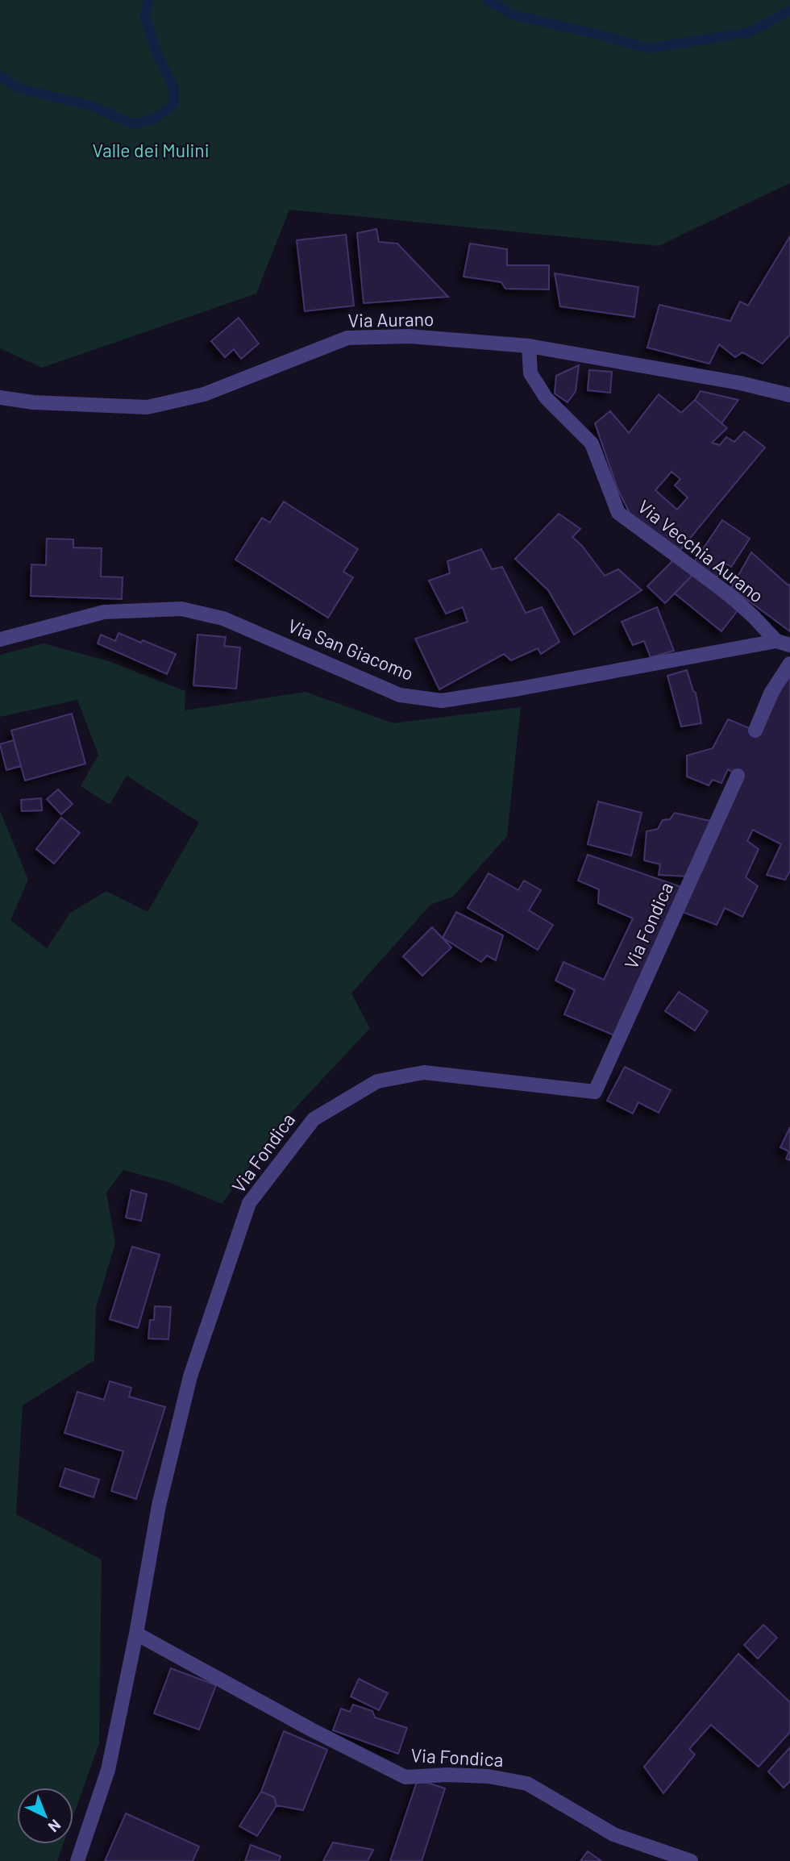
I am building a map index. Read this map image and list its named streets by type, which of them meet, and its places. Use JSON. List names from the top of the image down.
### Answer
{
  "streets": {
    "street": [
      "Via Aurano",
      "Via Vecchia Aurano",
      "Via San Giacomo",
      "Via Fondica"
    ]
  },
  "crossings": [
    ["Via Aurano", "Via Vecchia Aurano"],
    ["Via Vecchia Aurano", "Via San Giacomo"]
  ],
  "parks": ["Valle dei Mulini"],
  "north": "bottom right"
}
